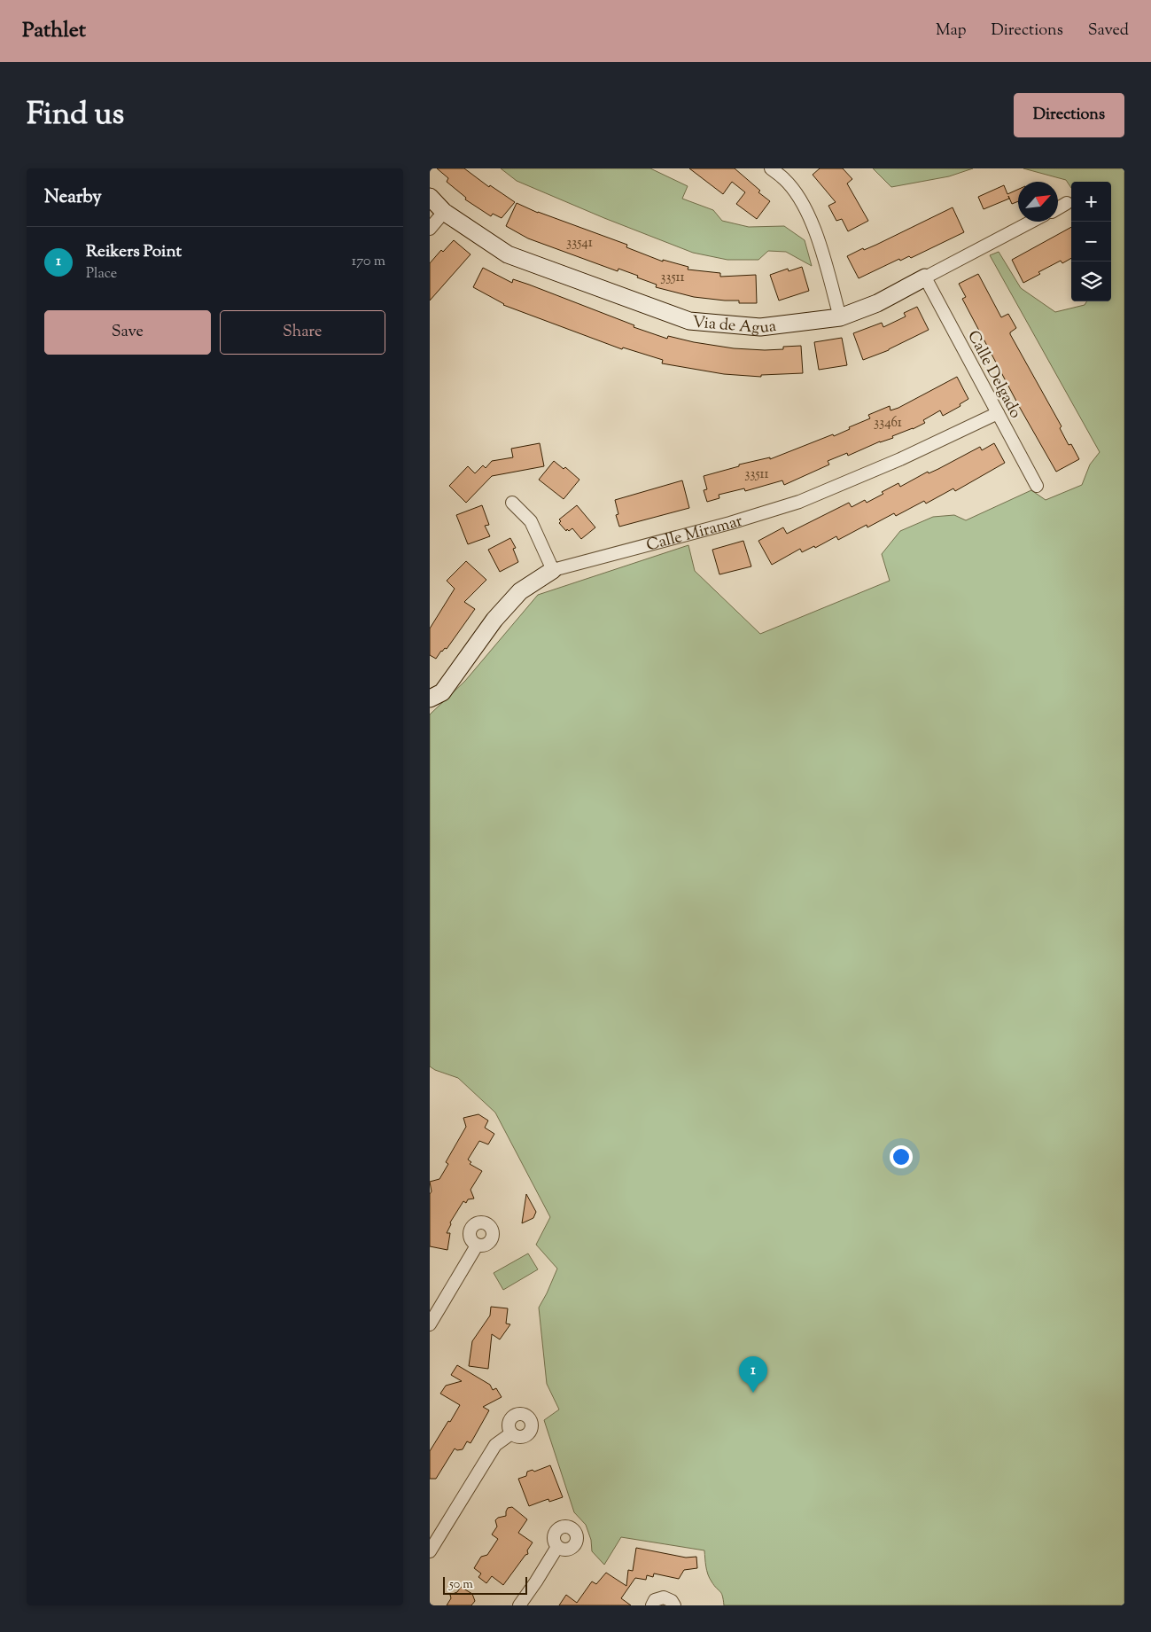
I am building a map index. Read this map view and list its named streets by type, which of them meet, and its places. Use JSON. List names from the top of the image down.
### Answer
{
  "streets": {
    "street": ["Via de Agua", "Calle Delgado", "Calle Miramar"]
  },
  "crossings": [
    ["Via de Agua", "Calle Delgado"],
    ["Calle Delgado", "Calle Miramar"]
  ],
  "house_numbers": [
    "33541",
    "33511",
    "33461",
    "33511"
  ],
  "scale_bar": "50 m",
  "north": "top right",
  "page": {
    "header": "Pathlet",
    "nav": ["Map", "Directions", "Saved"],
    "title": "Find us",
    "buttons": [
      "Directions",
      ["Save", "Share"]
    ],
    "heading": "Nearby",
    "map_buttons": ["+", "−"],
    "list": [
      {
        "mark": "1",
        "name": "Reikers Point",
        "note": "Place",
        "value": "170 m"
      }
    ],
    "pins": "1",
    "scale": "50 m"
  }
}
